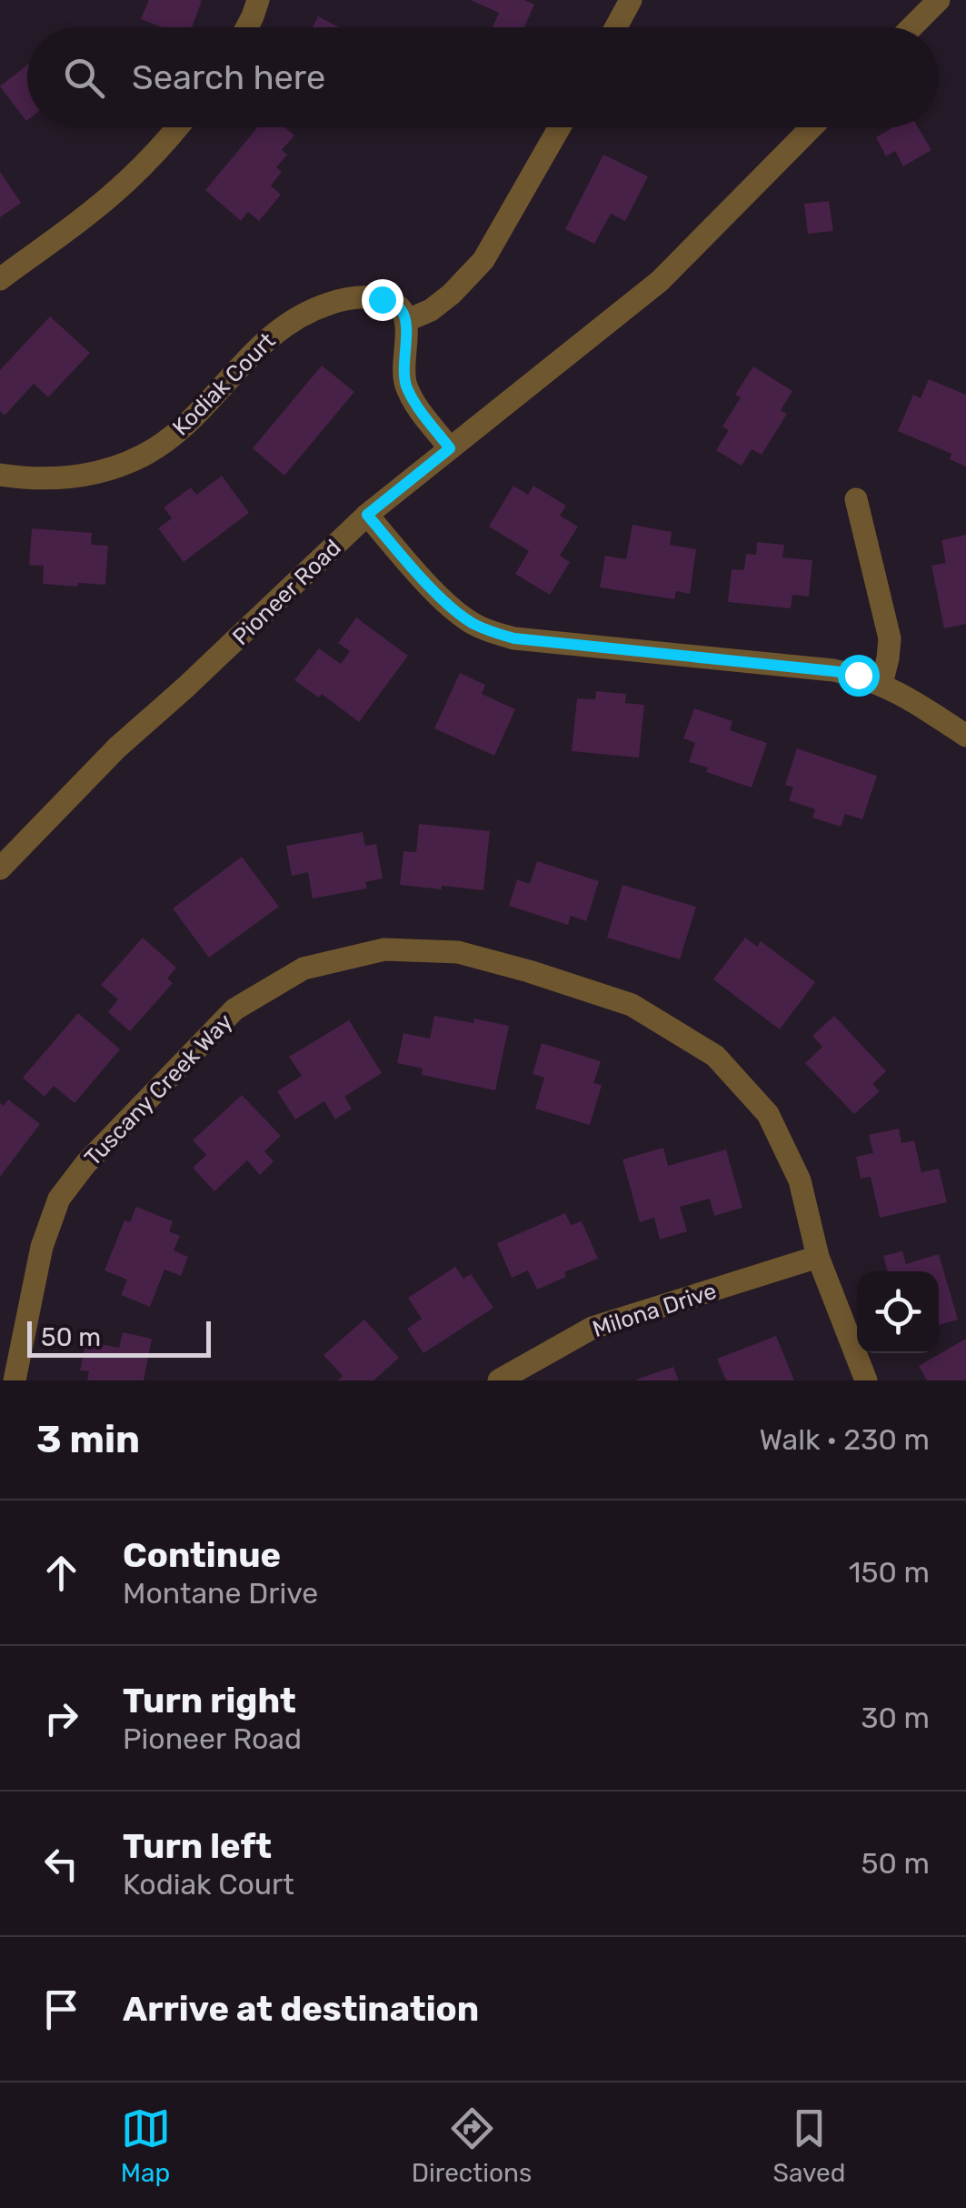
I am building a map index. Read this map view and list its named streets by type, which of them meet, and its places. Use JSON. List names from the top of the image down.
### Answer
{
  "streets": {
    "street": [
      "Kodiak Court",
      "Pioneer Road",
      "Tuscany Creek Way",
      "Milona Drive"
    ]
  },
  "crossings": [
    ["Tuscany Creek Way", "Milona Drive"]
  ],
  "scale_bar": "50 m",
  "page": {
    "search": "Search here",
    "scale": "50 m",
    "heading": ["3 min", "Walk · 230 m"],
    "list": [
      ["Continue", "Montane Drive", "150 m"],
      ["Turn right", "Pioneer Road", "30 m"],
      ["Turn left", "Kodiak Court", "50 m"],
      "Arrive at destination"
    ],
    "nav": ["Map", "Directions", "Saved"]
  }
}
